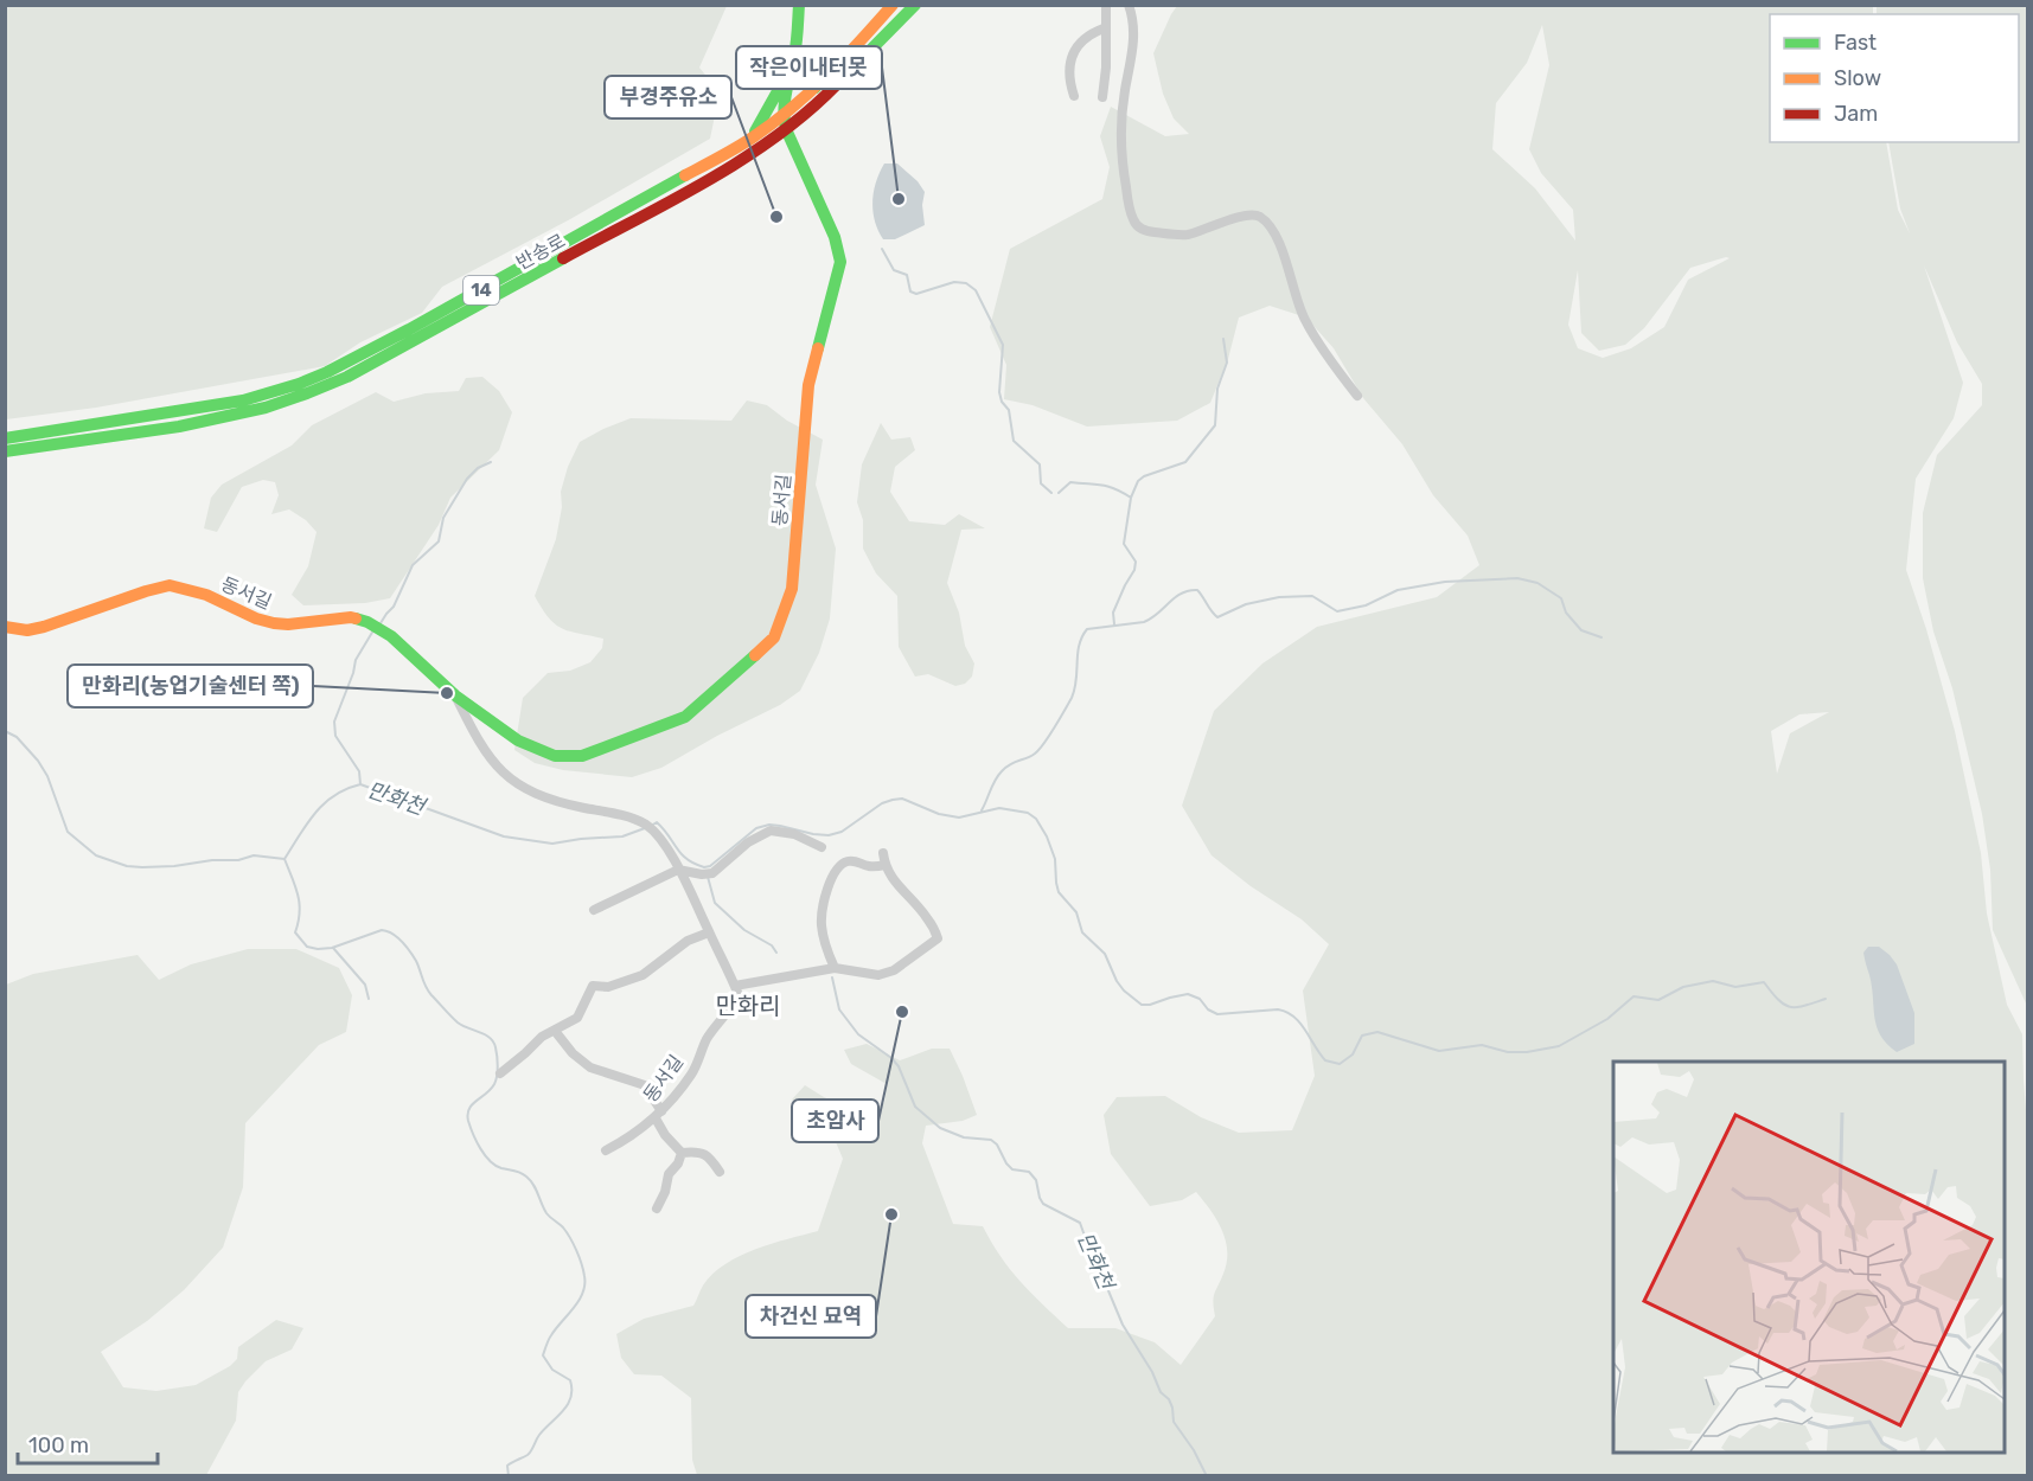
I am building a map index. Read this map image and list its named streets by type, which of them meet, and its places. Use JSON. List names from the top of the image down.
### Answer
{
  "streets": {
    "main road": ["반송로", "14", "동서길"]
  },
  "crossings": [
    ["반송로", "동서길"]
  ],
  "districts": ["만화리"],
  "water": ["만화천"],
  "places": [
    "작은이내터못",
    "부경주유소",
    "만화리(농업기술센터 쪽)",
    "초암사",
    "차건신 묘역"
  ],
  "legend": ["Fast", "Slow", "Jam"],
  "scale_bar": "100 m"
}
